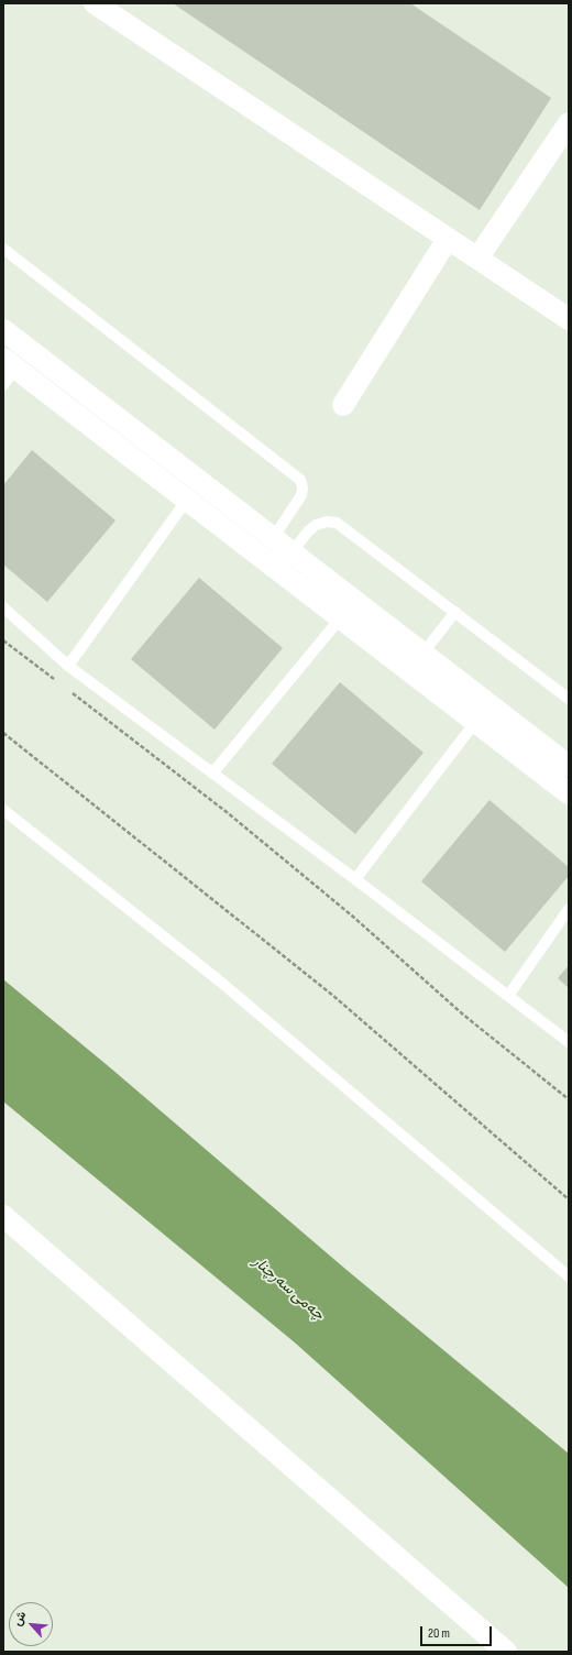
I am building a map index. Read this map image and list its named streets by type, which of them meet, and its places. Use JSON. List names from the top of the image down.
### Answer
{
  "water": ["چەمی سەرچنار"],
  "scale_bar": "20 m",
  "north": "top left"
}
